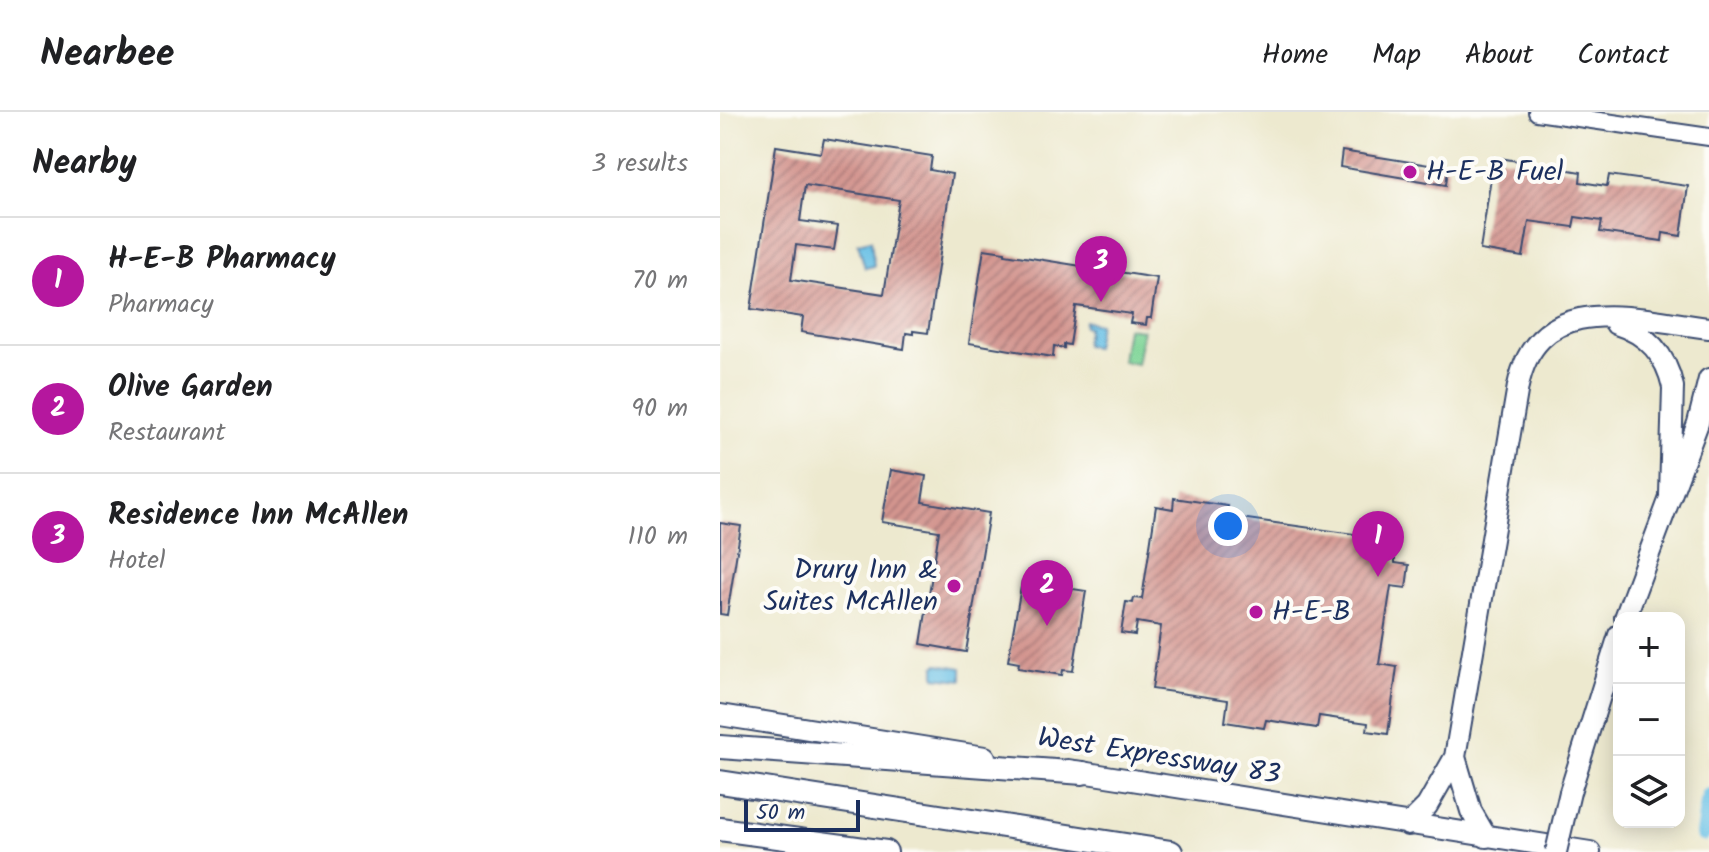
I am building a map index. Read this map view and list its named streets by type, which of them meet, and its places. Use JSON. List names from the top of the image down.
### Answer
{
  "streets": {
    "main road": ["West Expressway 83"]
  },
  "places": ["H-E-B Fuel", "Drury Inn & Suites McAllen", "H-E-B"],
  "scale_bar": "50 m",
  "page": {
    "header": "Nearbee",
    "nav": [
      "Home",
      "Map",
      "About",
      "Contact"
    ],
    "heading": ["Nearby", "3 results"],
    "list": [
      {
        "mark": "1",
        "name": "H-E-B Pharmacy",
        "note": "Pharmacy",
        "value": "70 m"
      },
      {
        "mark": "2",
        "name": "Olive Garden",
        "note": "Restaurant",
        "value": "90 m"
      },
      {
        "mark": "3",
        "name": "Residence Inn McAllen",
        "note": "Hotel",
        "value": "110 m"
      }
    ],
    "pins": ["3", "1", "2"],
    "map_buttons": ["+", "−"],
    "scale": "50 m"
  }
}
